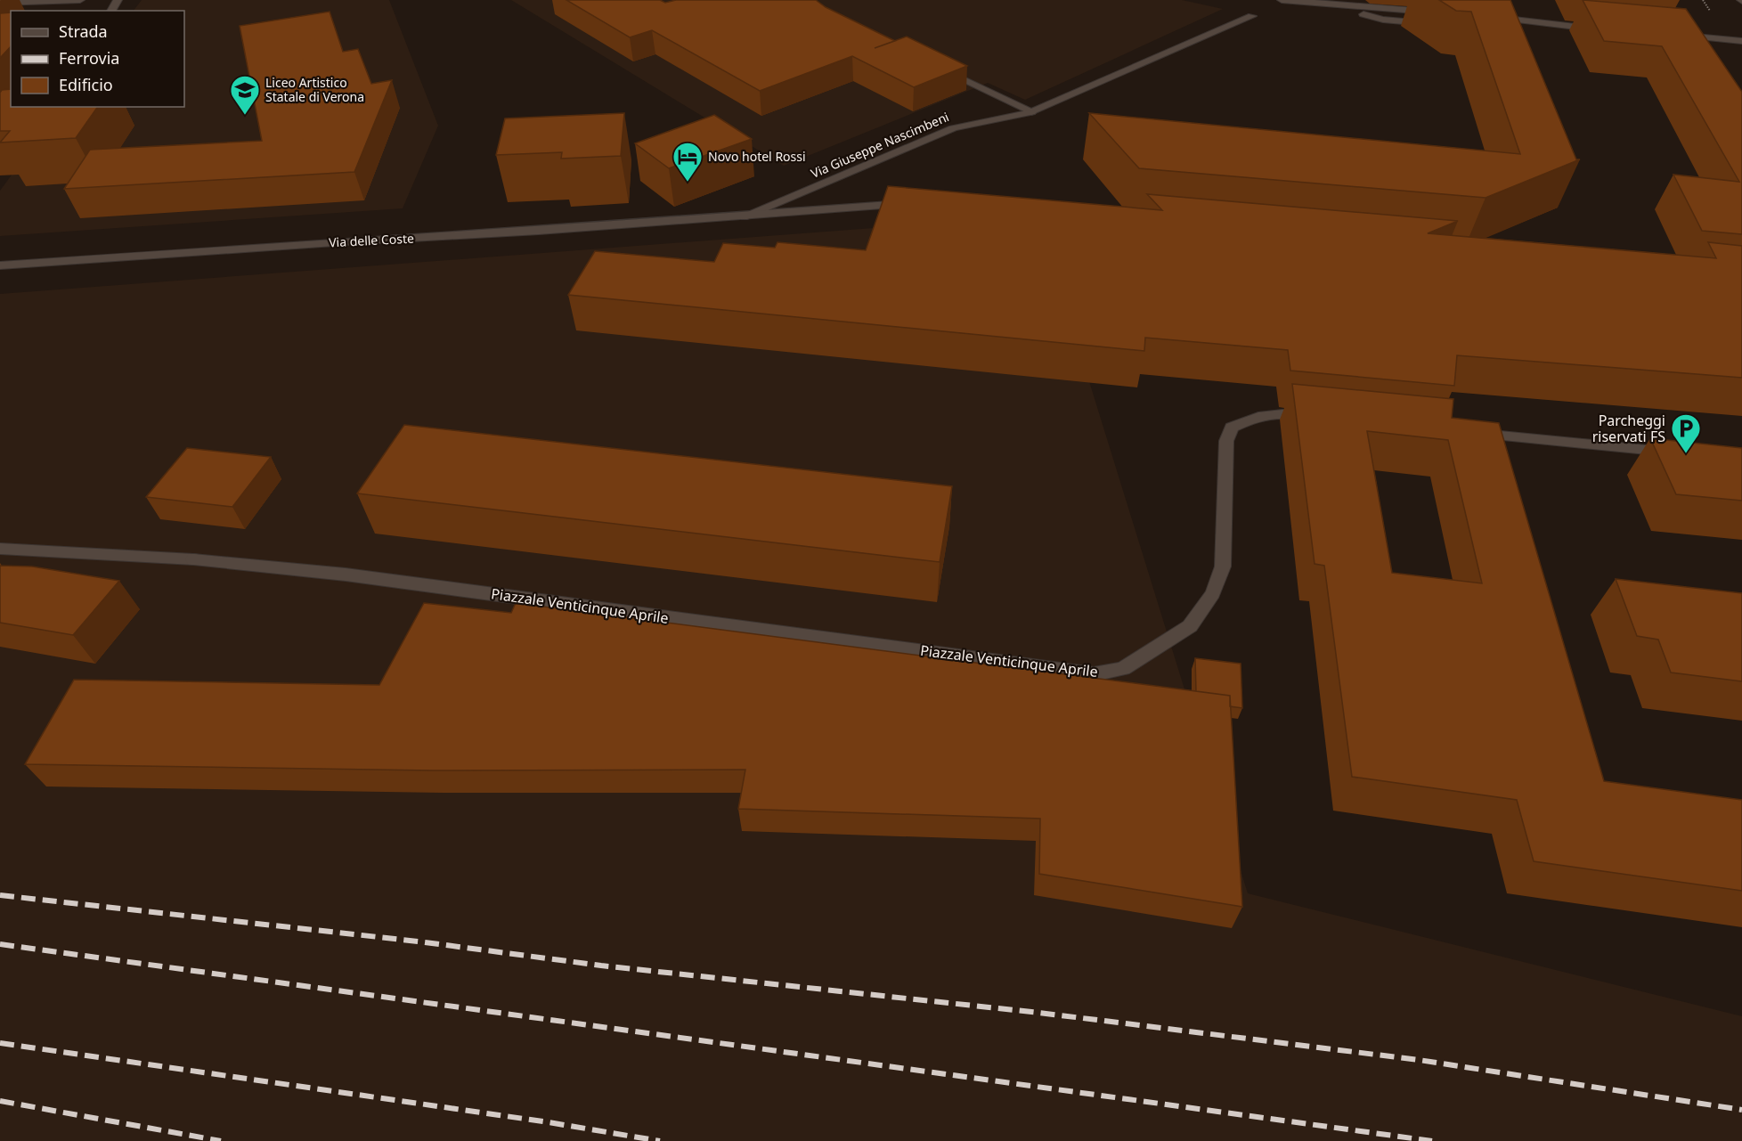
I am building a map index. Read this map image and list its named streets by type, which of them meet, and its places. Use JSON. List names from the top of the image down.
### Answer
{
  "streets": {
    "street": ["Via Giuseppe Nascimbeni", "Via delle Coste", "Piazzale Venticinque Aprile"]
  },
  "crossings": [
    ["Via Giuseppe Nascimbeni", "Via delle Coste"]
  ],
  "places": {
    "school or university": ["Liceo Artistico Statale di Verona"],
    "hotel": ["Novo hotel Rossi"],
    "parking": ["Parcheggi riservati FS"]
  },
  "legend": ["Strada", "Ferrovia", "Edificio"]
}
